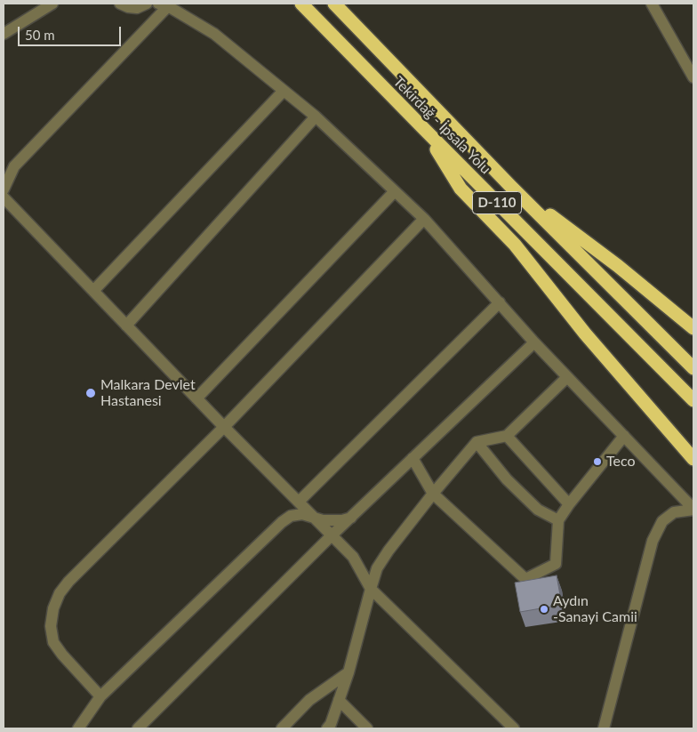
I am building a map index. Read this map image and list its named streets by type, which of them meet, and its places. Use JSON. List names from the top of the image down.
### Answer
{
  "streets": {
    "highway": ["Tekirdağ - İpsala Yolu", "D-110"]
  },
  "places": ["Malkara Devlet Hastanesi", "Teco", "Aydın -Sanayi Camii"],
  "scale_bar": "50 m"
}
